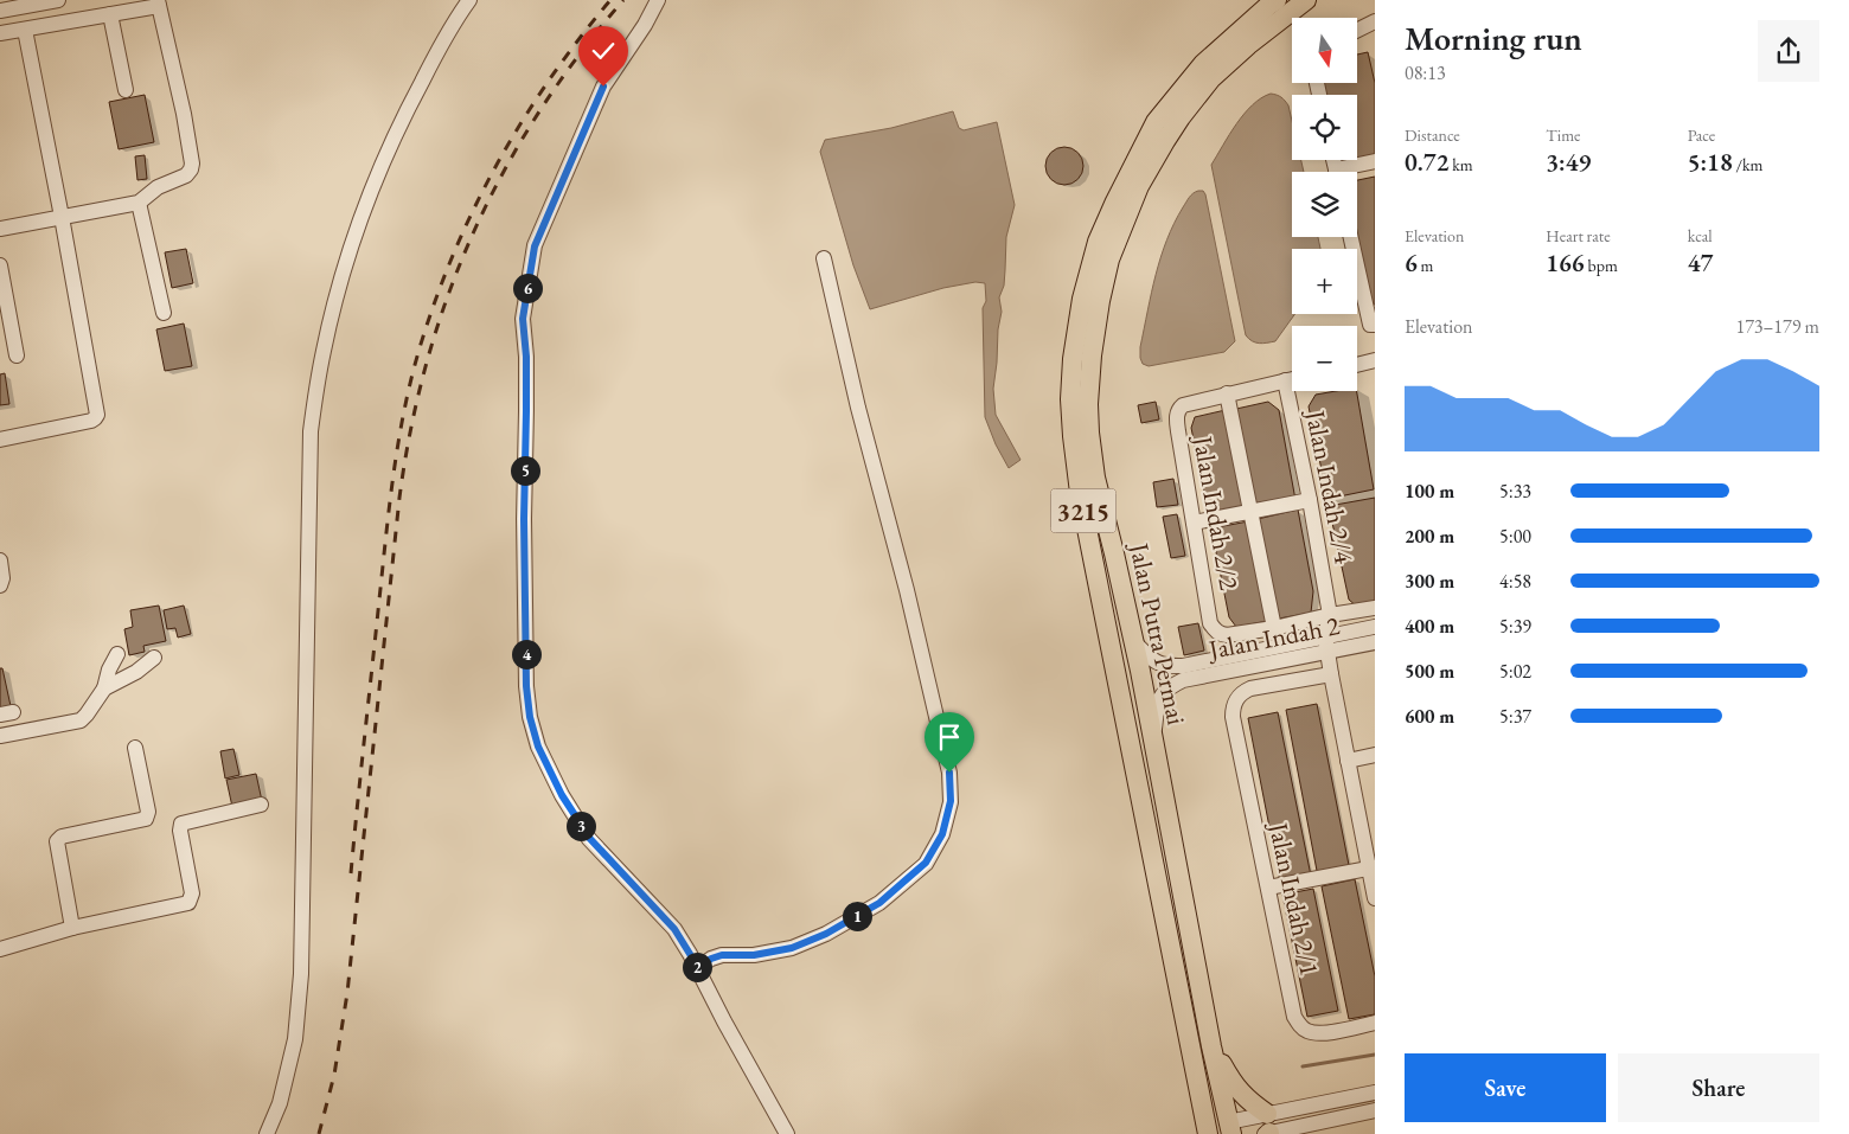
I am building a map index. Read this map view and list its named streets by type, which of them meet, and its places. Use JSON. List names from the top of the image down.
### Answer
{
  "streets": {
    "main road": ["3215", "Jalan Putra Permai"],
    "street": [
      "Jalan Indah 2/4",
      "Jalan Indah 2/2",
      "Jalan Indah 2",
      "Jalan Indah 2/1"
    ]
  },
  "crossings": [
    ["Jalan Indah 2/4", "Jalan Indah 2"],
    ["Jalan Putra Permai", "Jalan Indah 2"]
  ],
  "north": "bottom",
  "page": {
    "heading": ["Morning run", "08:13"],
    "map_buttons": ["+", "−"],
    "stats": [
      ["Distance", "0.72 km"],
      ["Time", "3:49"],
      ["Pace", "5:18 /km"],
      ["Elevation", "6 m"],
      ["Heart rate", "166 bpm"],
      ["kcal", "47"]
    ],
    "pins": [
      "6",
      "5",
      "4",
      "3",
      "1",
      "2"
    ],
    "chart": ["Elevation", "173–179 m"],
    "list": [
      {
        "name": "100 m",
        "note": "5:33"
      },
      {
        "name": "200 m",
        "note": "5:00"
      },
      {
        "name": "300 m",
        "note": "4:58"
      },
      {
        "name": "400 m",
        "note": "5:39"
      },
      {
        "name": "500 m",
        "note": "5:02"
      },
      {
        "name": "600 m",
        "note": "5:37"
      }
    ],
    "buttons": ["Save", "Share"]
  }
}
